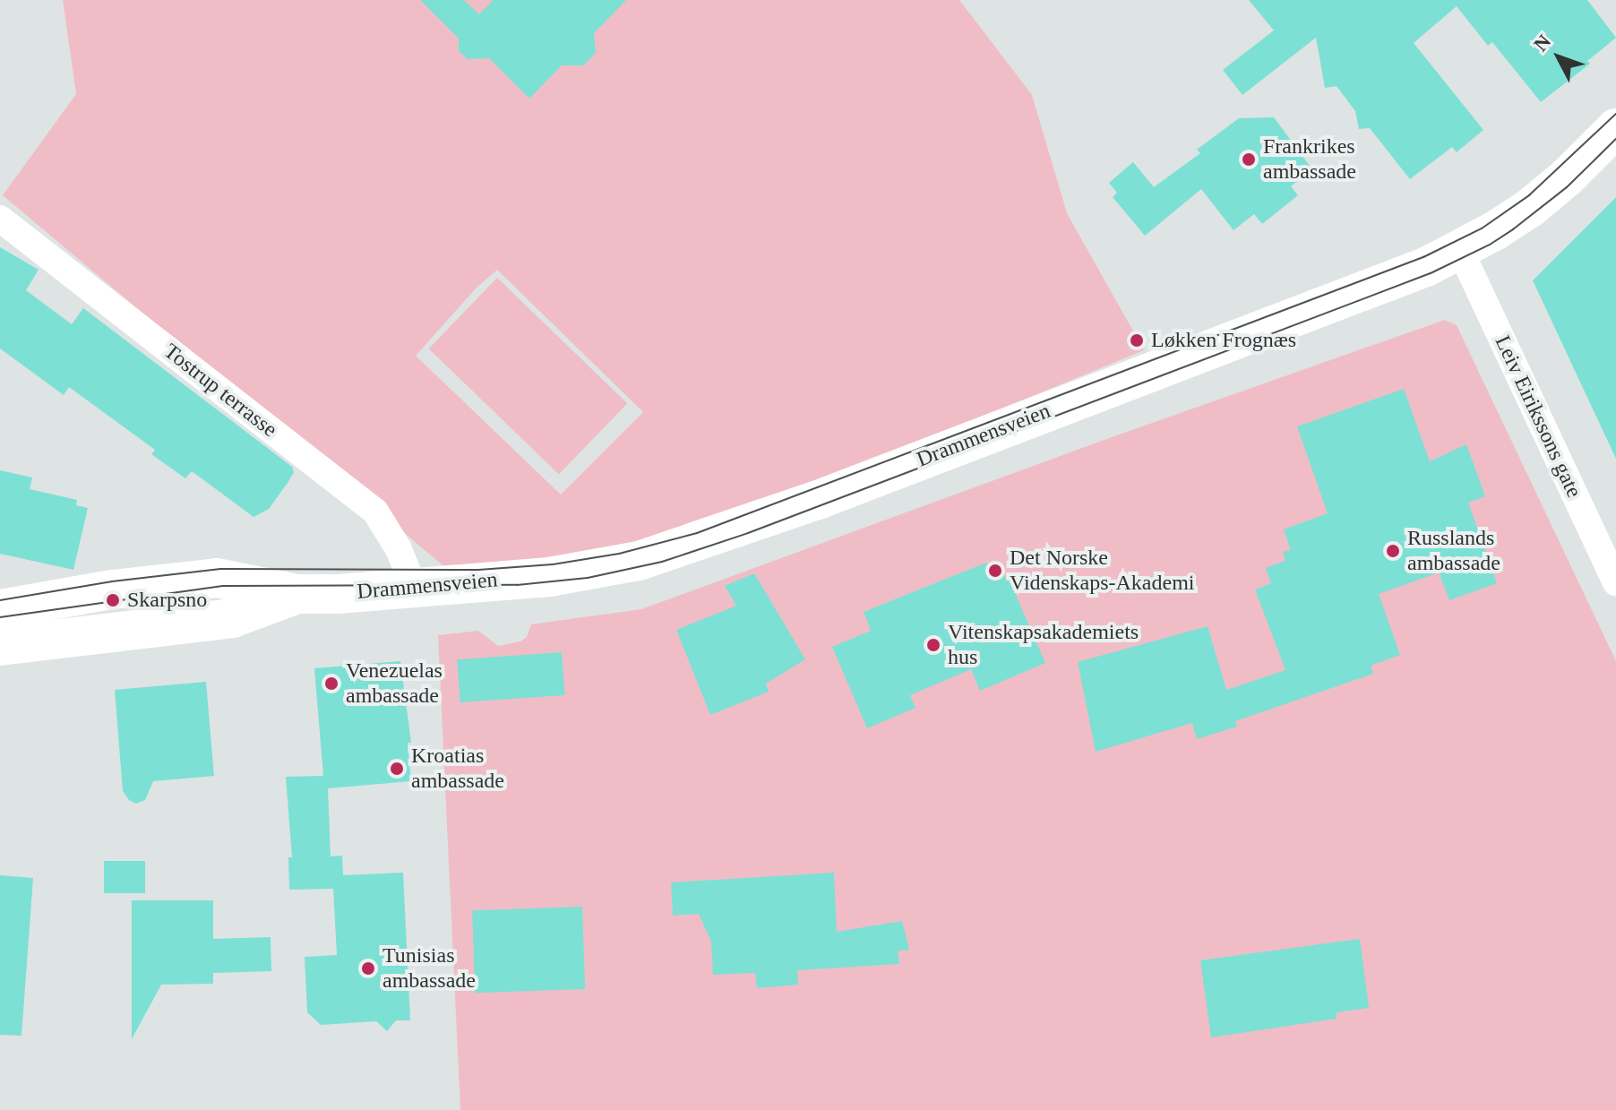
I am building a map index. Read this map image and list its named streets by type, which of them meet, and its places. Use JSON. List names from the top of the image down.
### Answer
{
  "streets": {
    "street": ["Tostrup terrasse", "Leiv Eirikssons gate", "Drammensveien"]
  },
  "crossings": [
    ["Tostrup terrasse", "Drammensveien"],
    ["Leiv Eirikssons gate", "Drammensveien"]
  ],
  "places": [
    "Frankrikes ambassade",
    "Løkken Frognæs",
    "Russlands ambassade",
    "Det Norske Videnskaps-Akademi",
    "Skarpsno",
    "Vitenskapsakademiets hus",
    "Venezuelas ambassade",
    "Kroatias ambassade",
    "Tunisias ambassade"
  ],
  "north": "top left"
}
